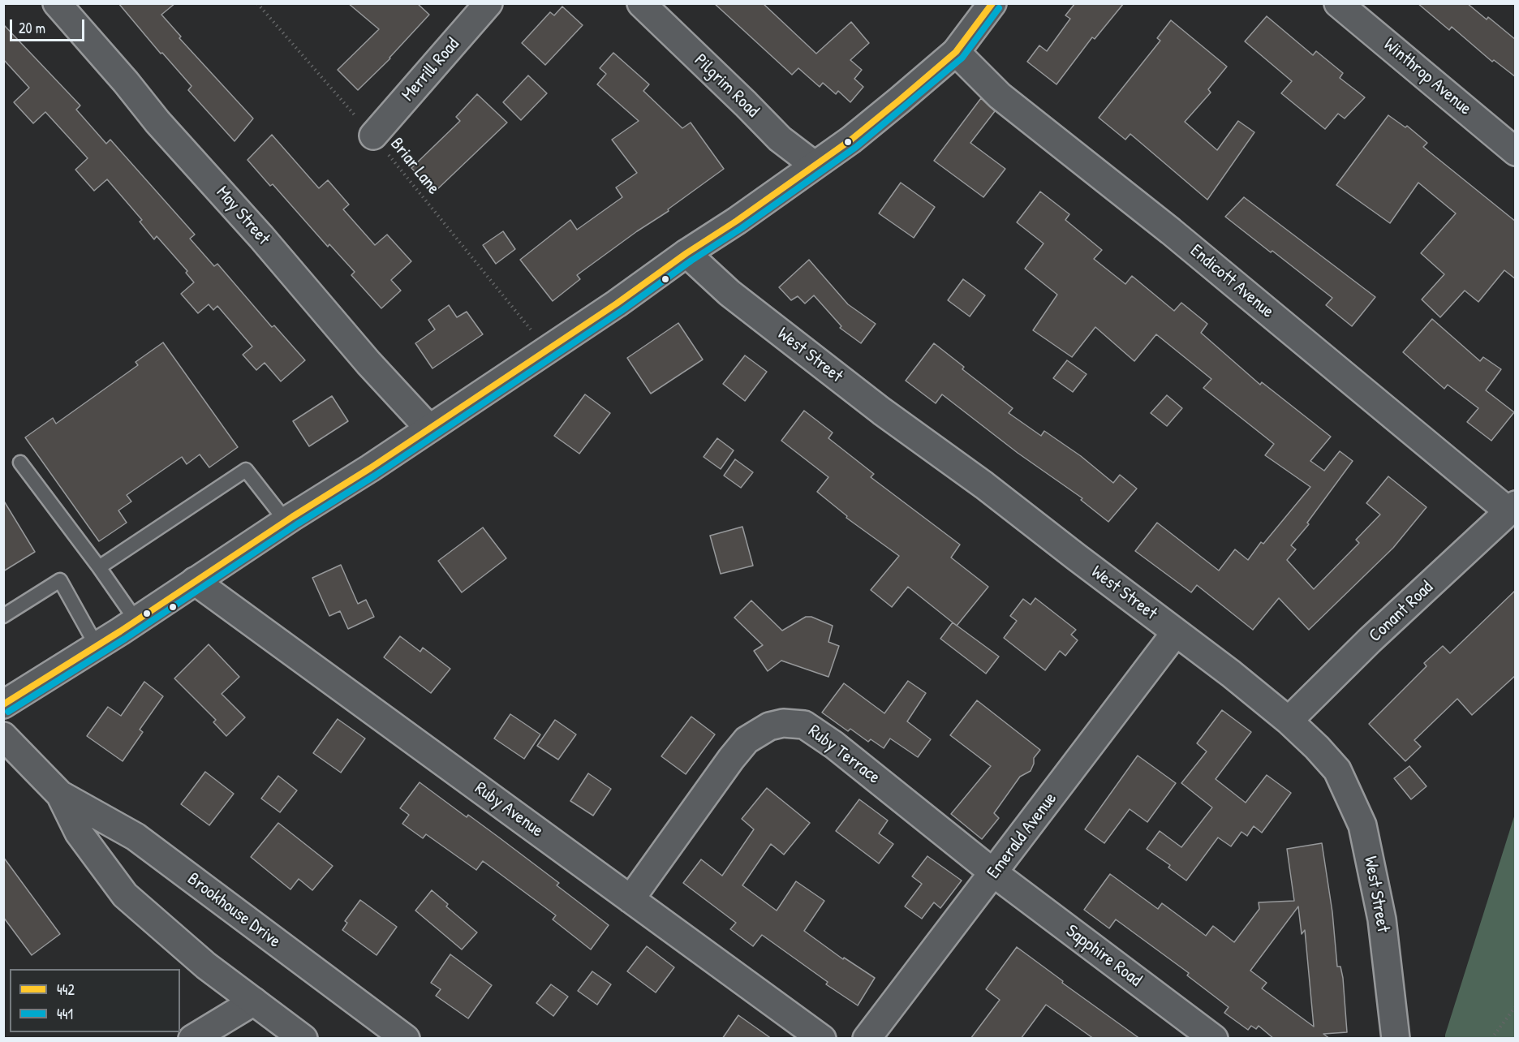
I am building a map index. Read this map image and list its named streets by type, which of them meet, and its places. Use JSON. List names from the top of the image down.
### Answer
{
  "streets": {
    "street": [
      "Merrill Road",
      "Winthrop Avenue",
      "Pilgrim Road",
      "May Street",
      "Endicott Avenue",
      "West Street",
      "Conant Road",
      "Ruby Terrace",
      "Ruby Avenue",
      "Emerald Avenue",
      "Brookhouse Drive",
      "Sapphire Road"
    ],
    "path": ["Briar Lane"]
  },
  "crossings": [
    ["Merrill Road", "Briar Lane"],
    ["Endicott Avenue", "Conant Road"],
    ["West Street", "Conant Road"],
    ["West Street", "Emerald Avenue"],
    ["Ruby Terrace", "Ruby Avenue"],
    ["Ruby Terrace", "Emerald Avenue"],
    ["Ruby Terrace", "Sapphire Road"],
    ["Emerald Avenue", "Sapphire Road"]
  ],
  "lines": ["transit line 442", "transit line 441"],
  "legend": ["442", "441"],
  "scale_bar": "20 m"
}
